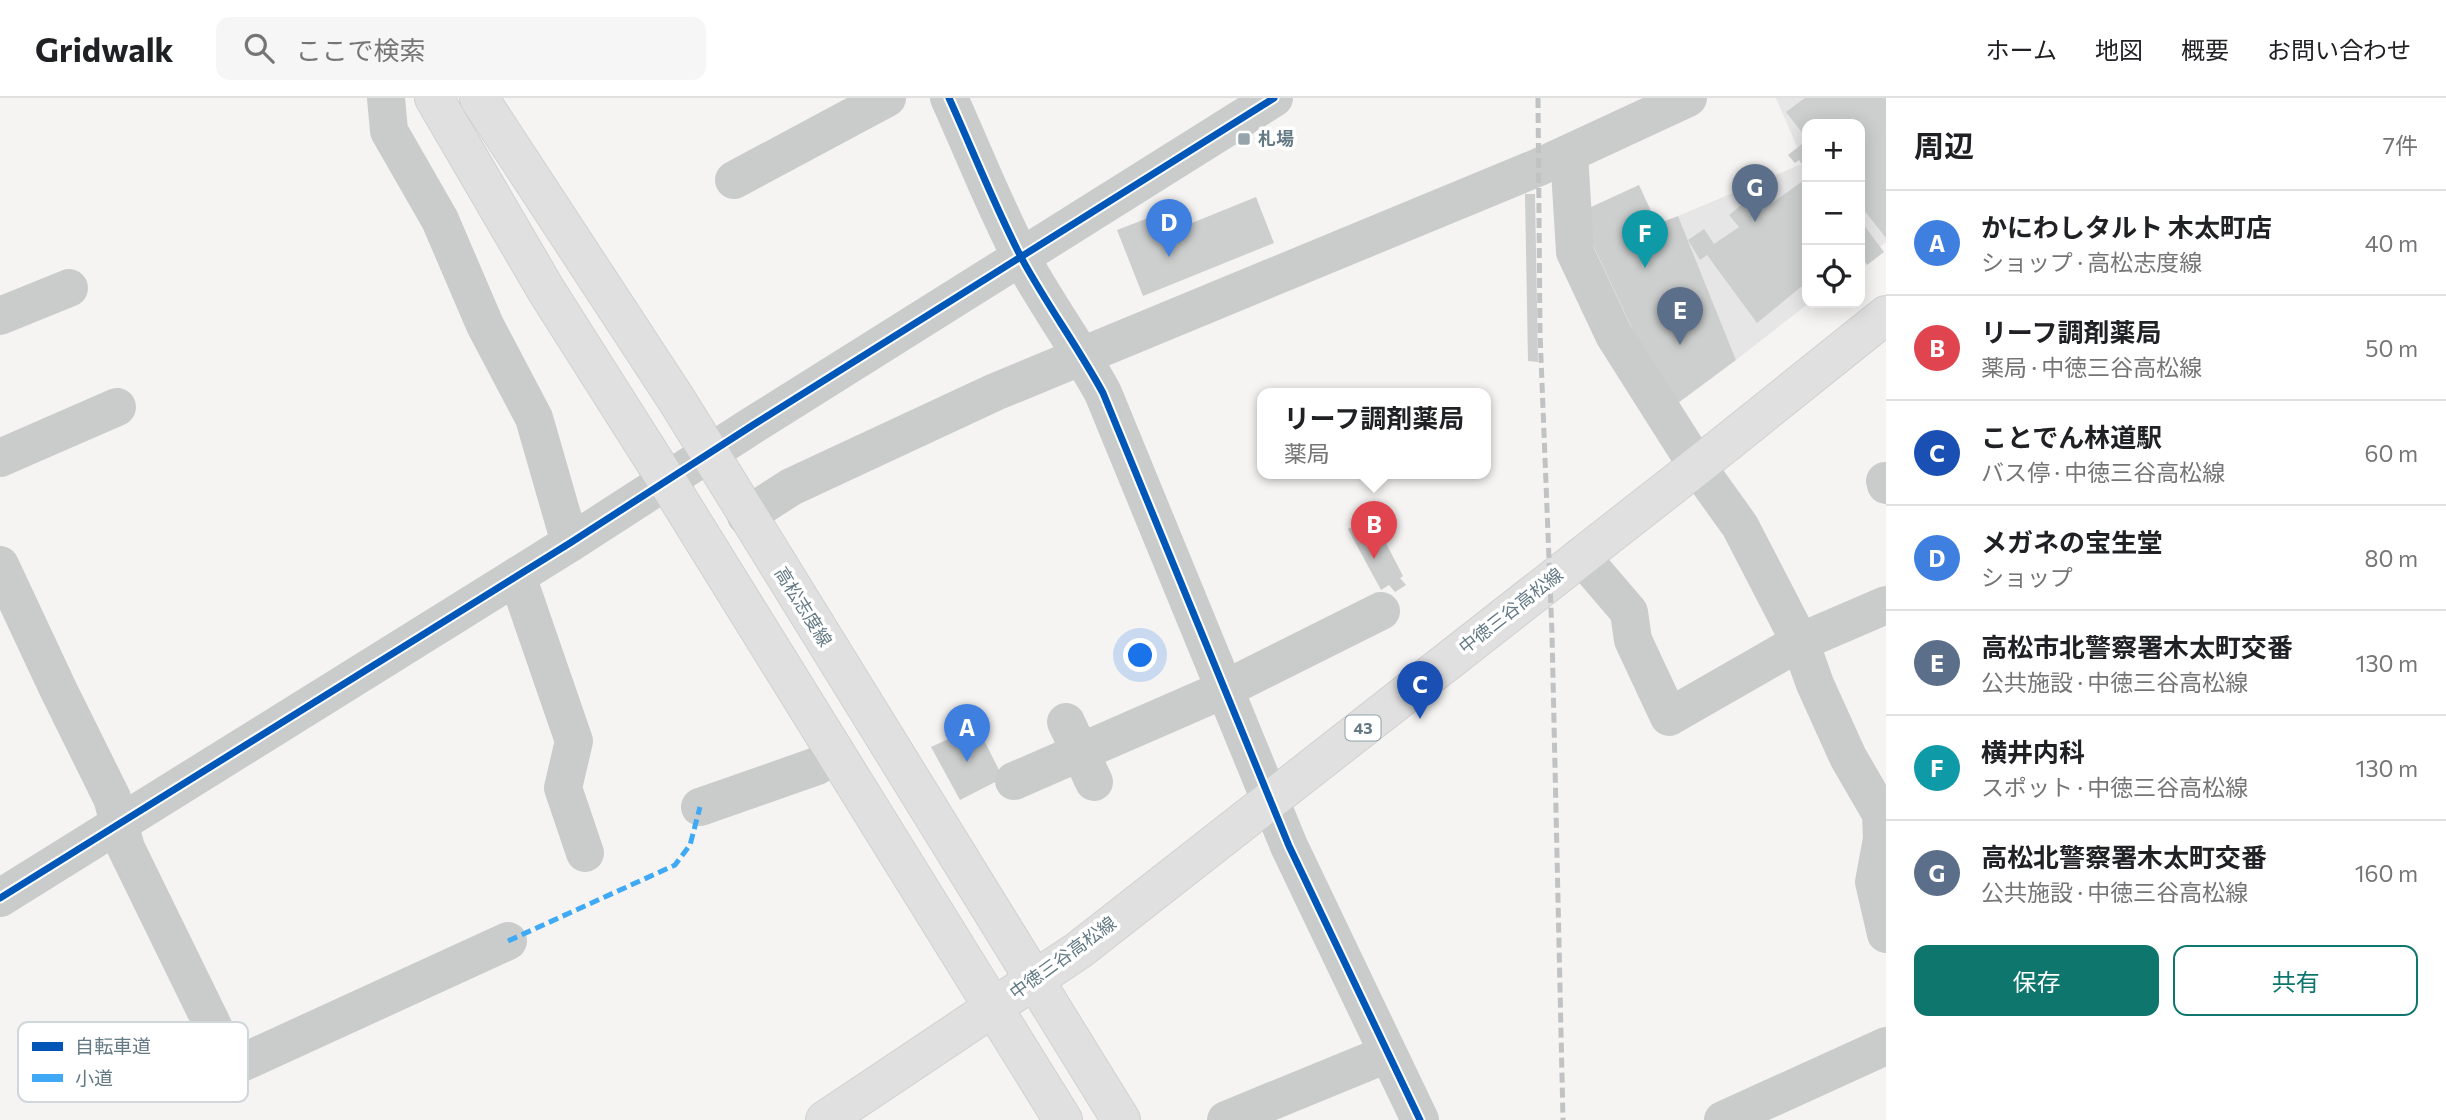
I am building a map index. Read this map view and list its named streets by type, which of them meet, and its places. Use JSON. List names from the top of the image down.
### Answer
{
  "streets": {
    "main road": ["高松志度線", "中徳三谷高松線", "43"]
  },
  "crossings": [
    ["高松志度線", "中徳三谷高松線"]
  ],
  "places": {
    "transit": ["札場"]
  },
  "legend": ["自転車道", "小道"],
  "page": {
    "header": "Gridwalk",
    "search": "ここで検索",
    "nav": [
      "ホーム",
      "地図",
      "概要",
      "お問い合わせ"
    ],
    "heading": ["周辺", "7件"],
    "map_buttons": ["+", "−"],
    "pins": [
      "G",
      "D",
      "F",
      "E",
      "B",
      "C",
      "A"
    ],
    "list": [
      {
        "mark": "A",
        "name": "かにわしタルト 木太町店",
        "note": "ショップ · 高松志度線",
        "value": "40 m"
      },
      {
        "mark": "B",
        "name": "リーフ調剤薬局",
        "note": "薬局 · 中徳三谷高松線",
        "value": "50 m"
      },
      {
        "mark": "C",
        "name": "ことでん林道駅",
        "note": "バス停 · 中徳三谷高松線",
        "value": "60 m"
      },
      {
        "mark": "D",
        "name": "メガネの宝生堂",
        "note": "ショップ",
        "value": "80 m"
      },
      {
        "mark": "E",
        "name": "高松市北警察署木太町交番",
        "note": "公共施設 · 中徳三谷高松線",
        "value": "130 m"
      },
      {
        "mark": "F",
        "name": "横井内科",
        "note": "スポット · 中徳三谷高松線",
        "value": "130 m"
      },
      {
        "mark": "G",
        "name": "高松北警察署木太町交番",
        "note": "公共施設 · 中徳三谷高松線",
        "value": "160 m"
      }
    ],
    "popup": ["リーフ調剤薬局", "薬局"],
    "buttons": ["保存", "共有"]
  }
}
